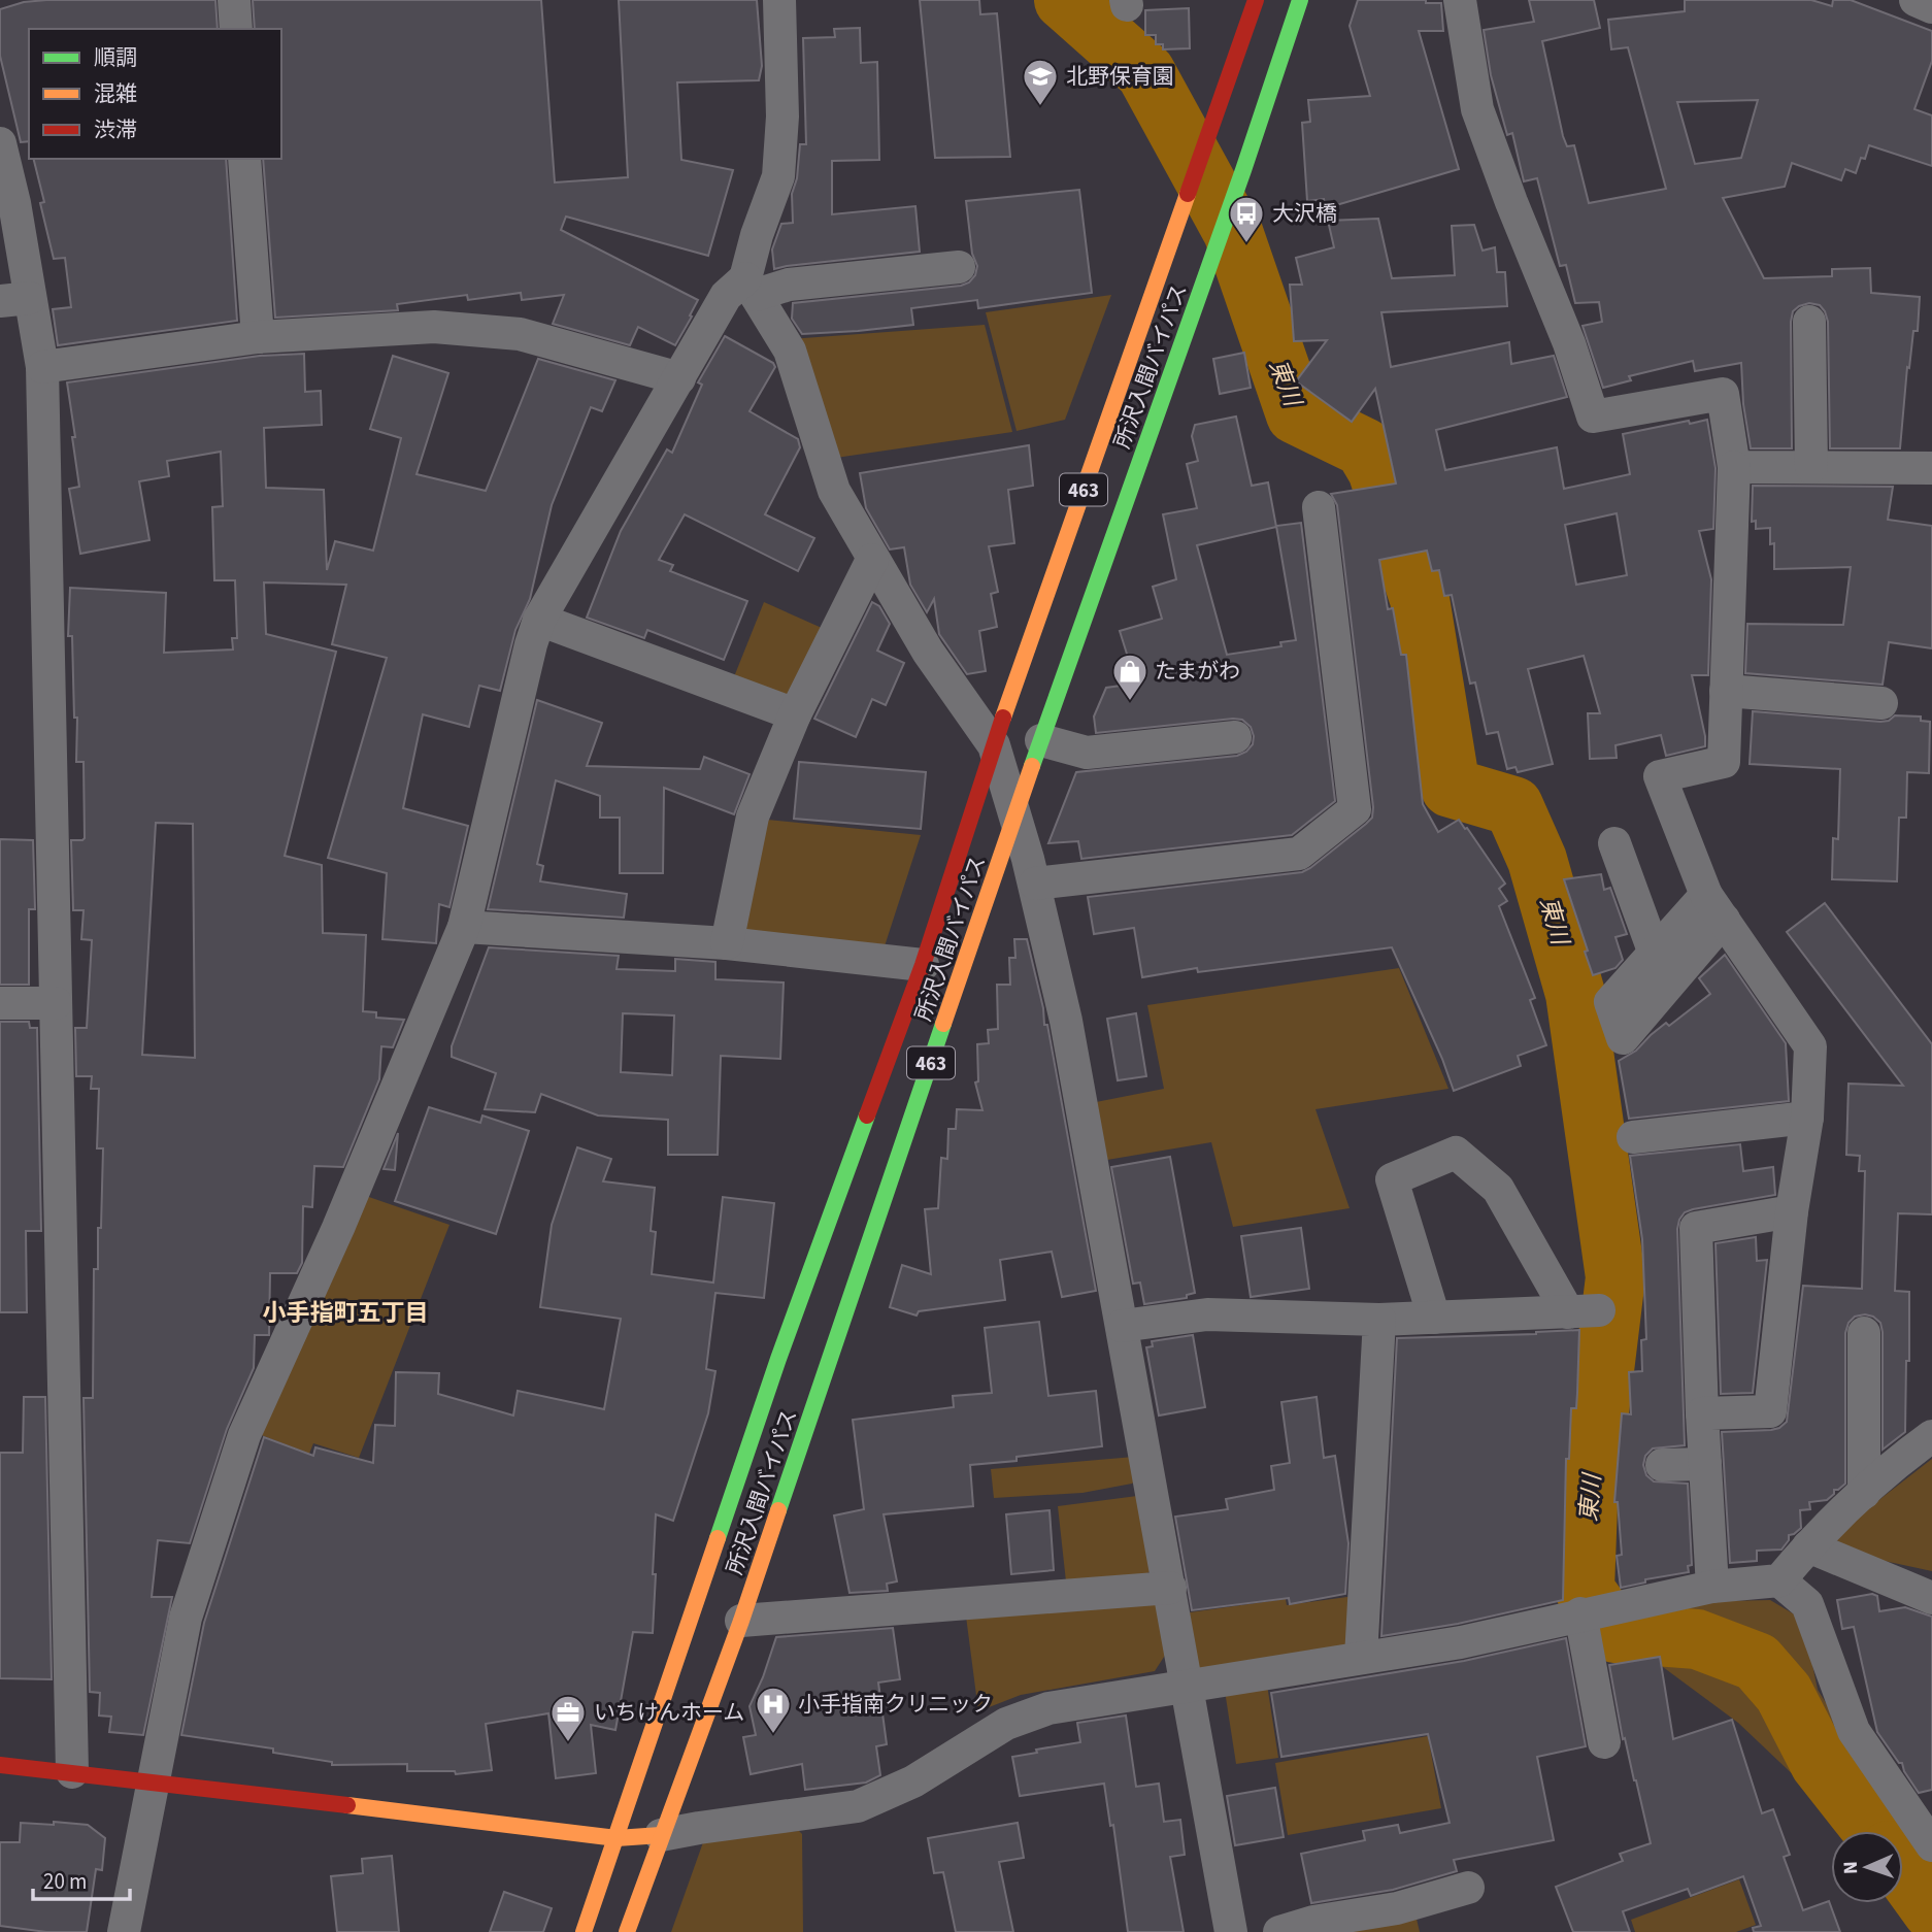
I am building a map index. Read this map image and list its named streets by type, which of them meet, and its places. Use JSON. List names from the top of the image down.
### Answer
{
  "streets": {
    "main road": ["所沢入間バイパス", "463"]
  },
  "districts": ["小手指町五丁目"],
  "water": ["東川"],
  "places": {
    "school or university": ["北野保育園"],
    "bus stop": ["大沢橋"],
    "shop": ["たまがわ"],
    "hospital": ["小手指南クリニック"],
    "office": ["いちけんホーム"]
  },
  "legend": ["順調", "混雑", "渋滞"],
  "scale_bar": "20 m",
  "north": "left"
}
